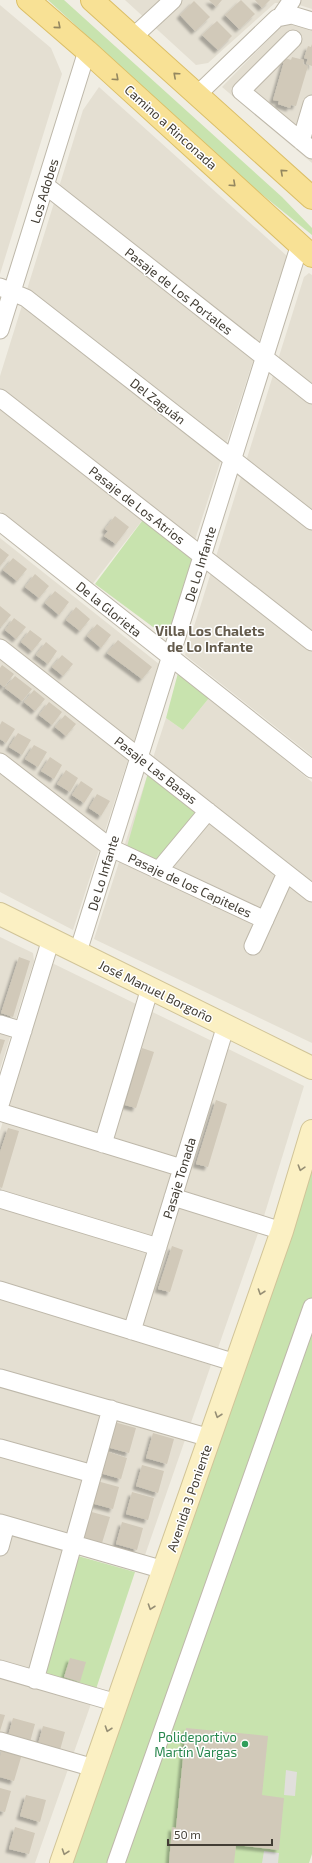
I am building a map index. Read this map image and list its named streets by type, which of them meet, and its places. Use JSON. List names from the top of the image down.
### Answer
{
  "streets": {
    "main road": ["Camino a Rinconada", "José Manuel Borgoño", "Avenida 3 Poniente"],
    "street": [
      "Los Adobes",
      "Pasaje de Los Portales",
      "Del Zaguán",
      "Pasaje de Los Atrios",
      "De Lo Infante",
      "De la Glorieta",
      "Pasaje Las Basas",
      "Pasaje de los Capiteles",
      "Pasaje Tonada"
    ]
  },
  "crossings": [
    ["Camino a Rinconada", "Los Adobes"],
    ["Camino a Rinconada", "De Lo Infante"],
    ["Los Adobes", "Pasaje de Los Portales"],
    ["Los Adobes", "Del Zaguán"],
    ["Pasaje de Los Portales", "De Lo Infante"],
    ["Del Zaguán", "De Lo Infante"],
    ["Pasaje de Los Atrios", "De Lo Infante"],
    ["De Lo Infante", "De la Glorieta"],
    ["De Lo Infante", "Pasaje Las Basas"],
    ["De Lo Infante", "Pasaje de los Capiteles"],
    ["De Lo Infante", "José Manuel Borgoño"],
    ["José Manuel Borgoño", "Pasaje Tonada"]
  ],
  "one_way": ["Avenida 3 Poniente"],
  "districts": ["Villa Los Chalets de Lo Infante"],
  "places": ["Polideportivo Martín Vargas"],
  "scale_bar": "50 m"
}
